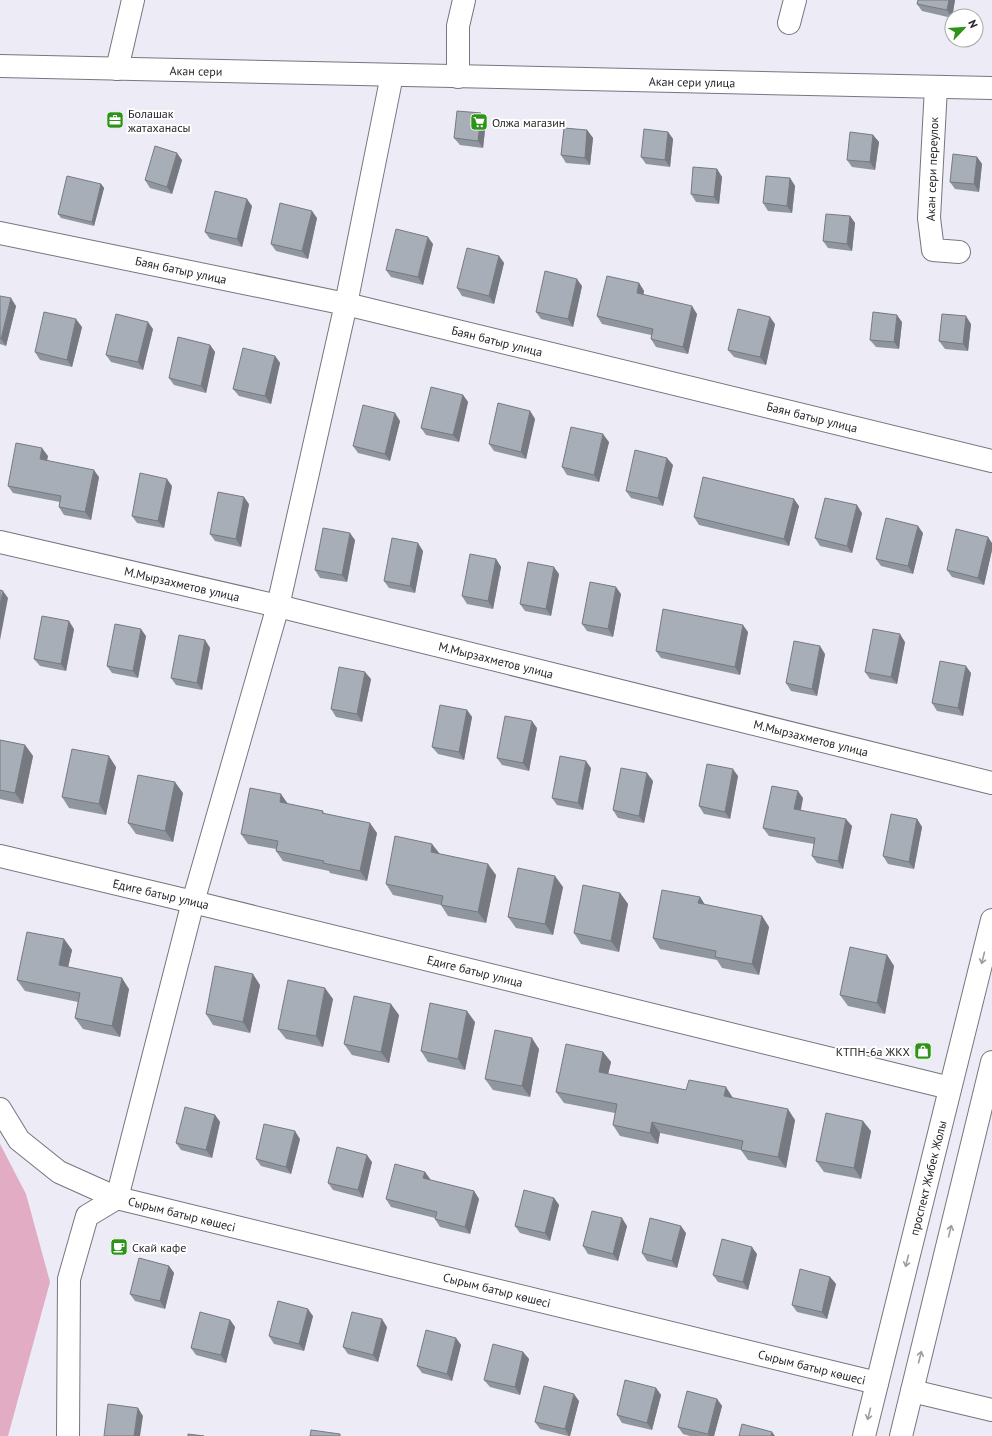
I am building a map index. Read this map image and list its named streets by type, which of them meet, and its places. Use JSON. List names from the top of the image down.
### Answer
{
  "streets": {
    "street": [
      "Акан сери",
      "Акан сери улица",
      "Акан сери переулок",
      "Баян батыр улица",
      "М.Мырзахметов улица",
      "Едиге батыр улица",
      "проспект Жибек Жолы",
      "Сырым батыр көшесі"
    ]
  },
  "crossings": [
    ["Акан сери", "Акан сери улица"],
    ["Акан сери улица", "Акан сери переулок"],
    ["Едиге батыр улица", "проспект Жибек Жолы"],
    ["проспект Жибек Жолы", "Сырым батыр көшесі"]
  ],
  "places": {
    "office": ["Болашак жатаханасы"],
    "supermarket": ["Олжа магазин"],
    "shop": ["КТПН-6а ЖКХ"],
    "cafe": ["Скай кафе"]
  },
  "north": "top right"
}
